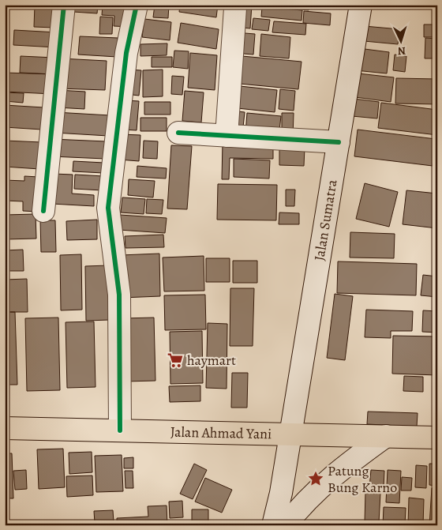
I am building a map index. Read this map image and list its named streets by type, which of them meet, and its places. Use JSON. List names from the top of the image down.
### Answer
{
  "streets": {
    "main road": ["Jalan Ahmad Yani"],
    "street": ["Jalan Sumatra"]
  },
  "crossings": [
    ["Jalan Sumatra", "Jalan Ahmad Yani"]
  ],
  "places": {
    "supermarket": ["haymart"],
    "place": ["Patung Bung Karno"]
  },
  "north": "bottom"
}
